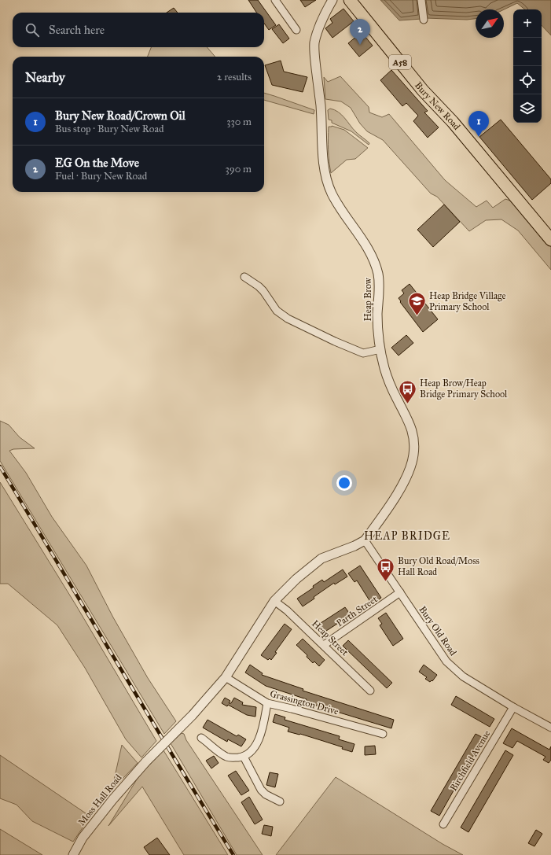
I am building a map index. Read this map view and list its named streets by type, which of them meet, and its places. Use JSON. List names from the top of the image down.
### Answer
{
  "streets": {
    "highway": ["A58", "Bury New Road"],
    "street": [
      "Heap Brow",
      "Parth Street",
      "Bury Old Road",
      "Heap Street",
      "Grassington Drive",
      "Birchfield Avenue",
      "Moss Hall Road"
    ]
  },
  "crossings": [
    ["Heap Brow", "Bury Old Road"],
    ["Heap Brow", "Moss Hall Road"],
    ["Parth Street", "Bury Old Road"],
    ["Parth Street", "Heap Street"],
    ["Bury Old Road", "Birchfield Avenue"],
    ["Bury Old Road", "Moss Hall Road"],
    ["Heap Street", "Moss Hall Road"],
    ["Grassington Drive", "Moss Hall Road"]
  ],
  "districts": ["HEAP BRIDGE"],
  "places": {
    "school or university": ["Heap Bridge Village Primary School"],
    "bus stop": ["Heap Brow/Heap Bridge Primary School", "Bury Old Road/Moss Hall Road"]
  },
  "north": "top right",
  "page": {
    "map_buttons": ["+", "−"],
    "search": "Search here",
    "pins": ["2", "1"],
    "heading": ["Nearby", "2 results"],
    "list": [
      {
        "mark": "1",
        "name": "Bury New Road/Crown Oil",
        "note": "Bus stop · Bury New Road",
        "value": "330 m"
      },
      {
        "mark": "2",
        "name": "EG On the Move",
        "note": "Fuel · Bury New Road",
        "value": "390 m"
      }
    ]
  }
}
